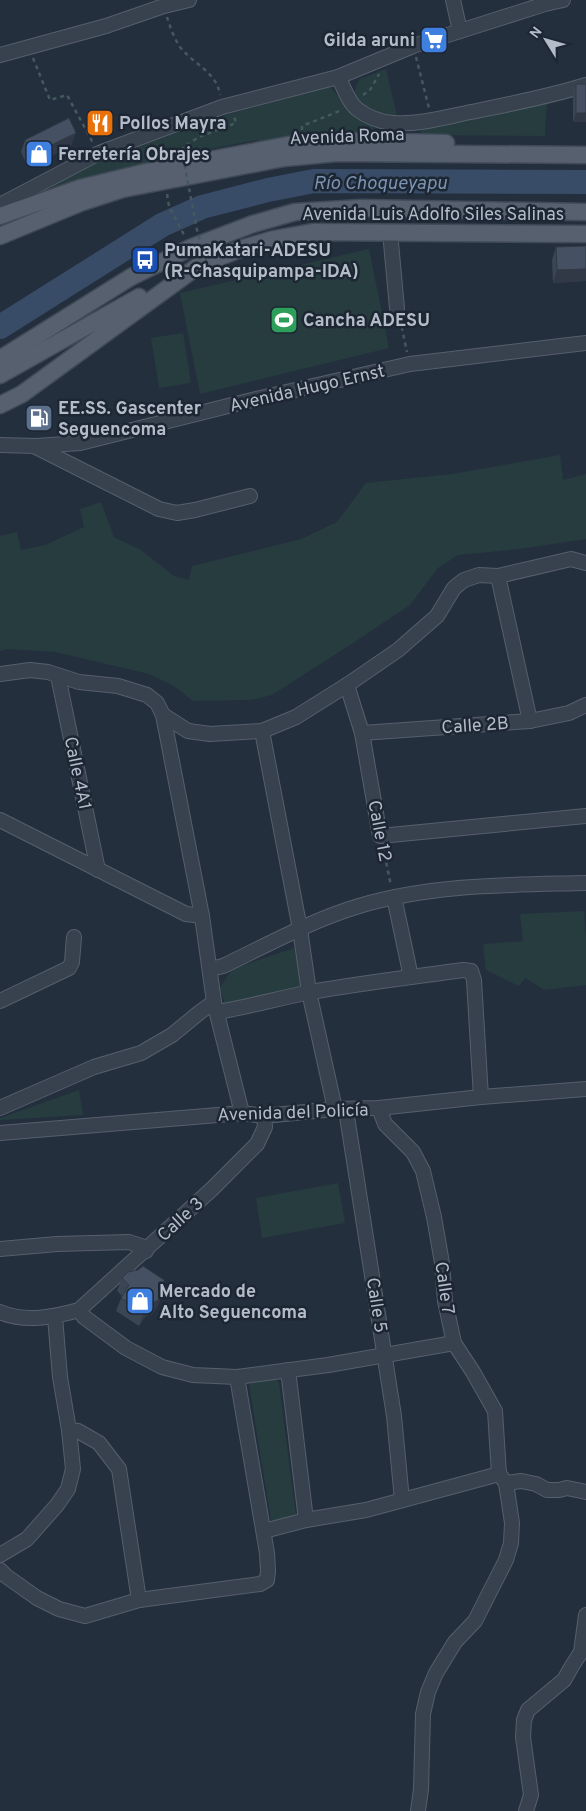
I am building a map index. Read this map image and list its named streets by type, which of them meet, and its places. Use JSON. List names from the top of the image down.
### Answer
{
  "streets": {
    "main road": ["Avenida Roma", "Avenida Luis Adolfo Siles Salinas"],
    "street": [
      "Avenida Hugo Ernst",
      "Calle 2B",
      "Calle 4A1",
      "Calle 12",
      "Avenida del Policía",
      "Calle 3",
      "Calle 7",
      "Calle 5"
    ]
  },
  "crossings": [
    ["Calle 2B", "Calle 12"],
    ["Avenida del Policía", "Calle 3"],
    ["Avenida del Policía", "Calle 7"],
    ["Avenida del Policía", "Calle 5"]
  ],
  "water": ["Río Choqueyapu"],
  "places": {
    "supermarket": ["Gilda aruni"],
    "restaurant": ["Pollos Mayra"],
    "shop": ["Ferretería Obrajes", "Mercado de Alto Seguencoma"],
    "bus stop": ["PumaKatari-ADESU (R-Chasquipampa-IDA)"],
    "sports": ["Cancha ADESU"],
    "fuel station": ["EE.SS. Gascenter Seguencoma"]
  },
  "north": "top left"
}
